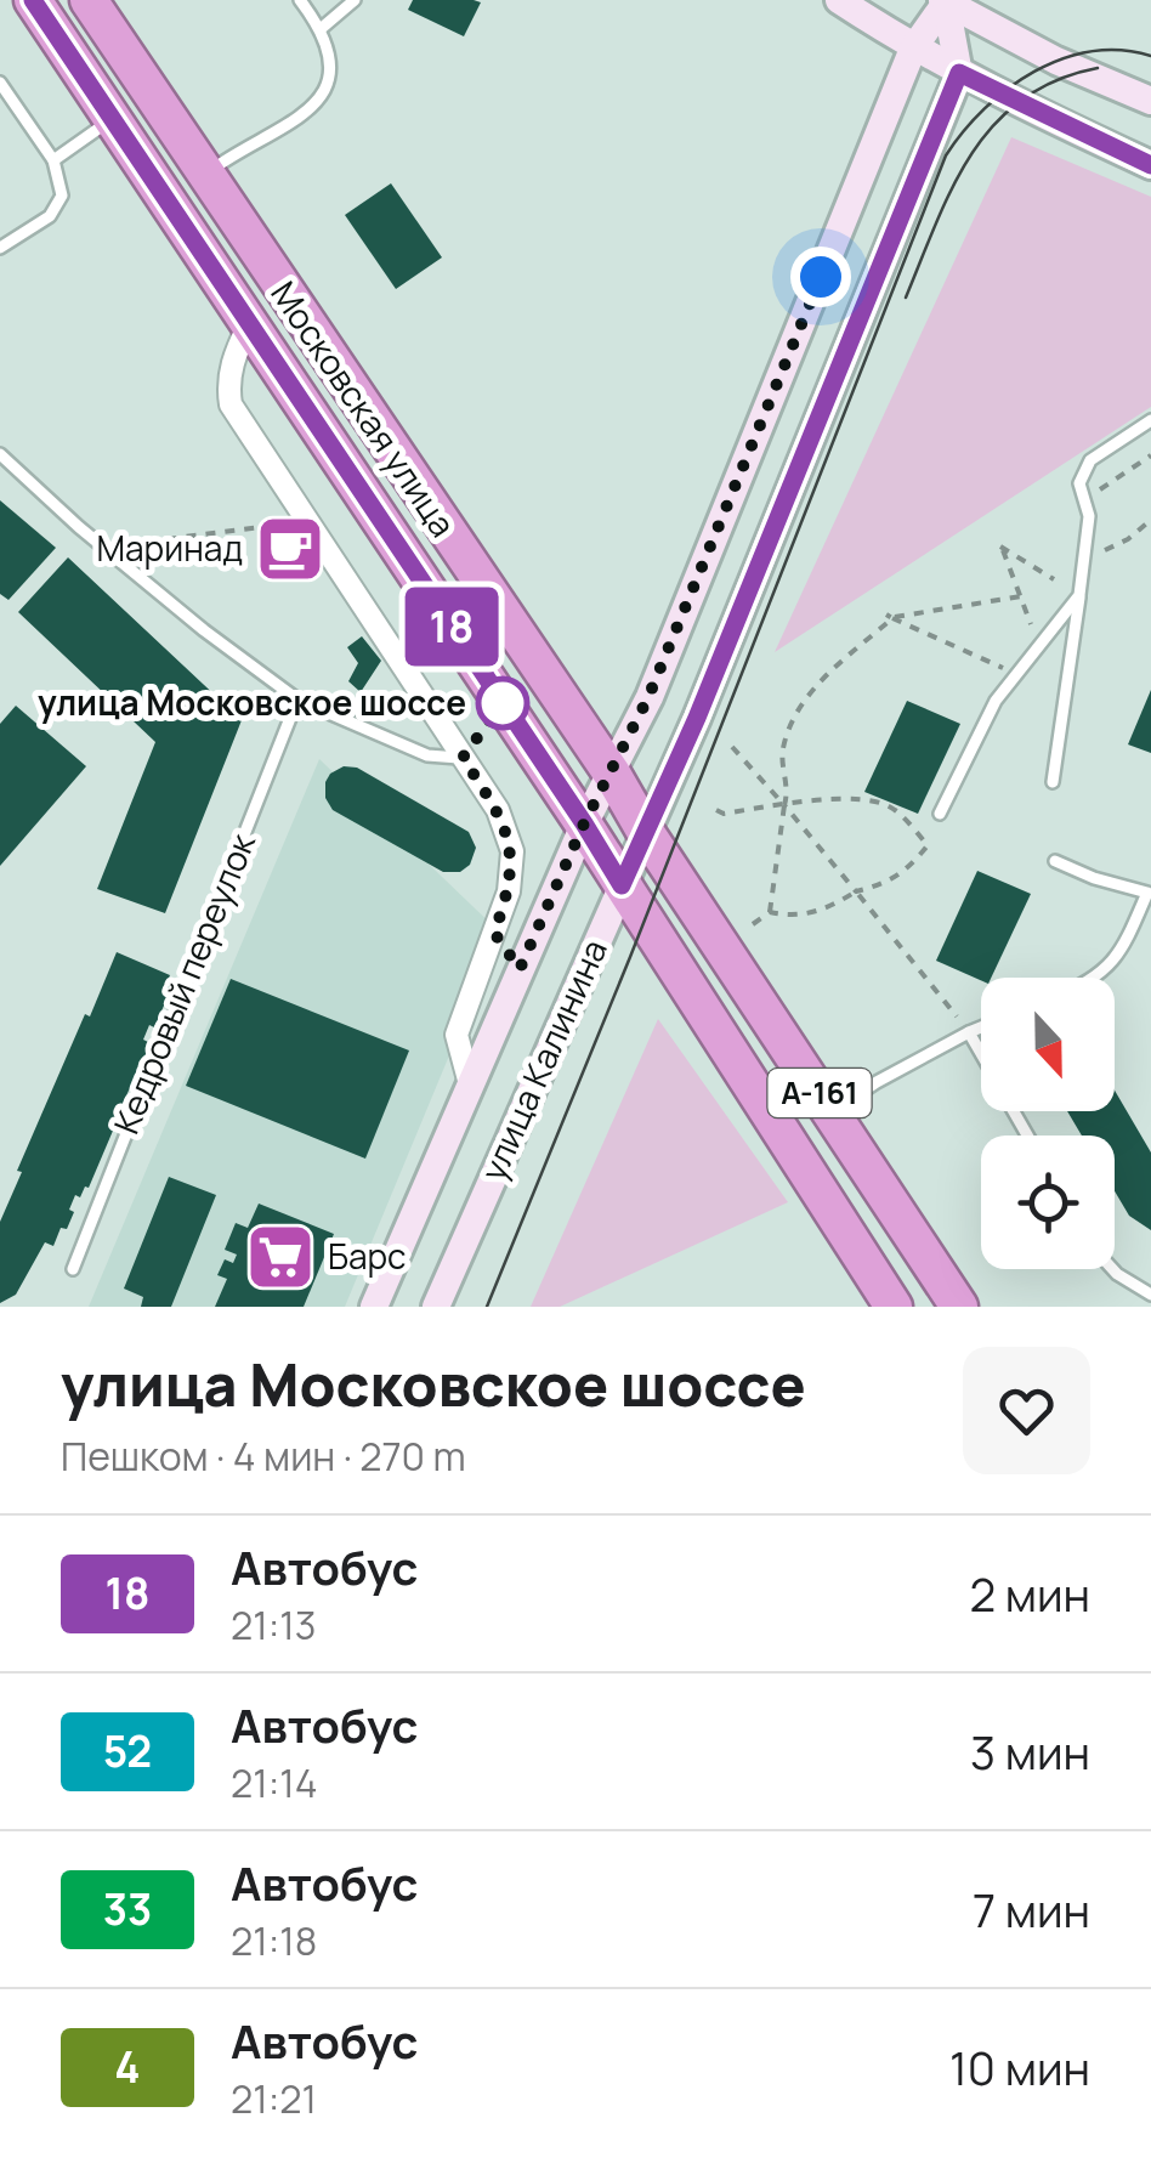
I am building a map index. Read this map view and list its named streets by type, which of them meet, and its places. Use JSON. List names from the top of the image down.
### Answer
{
  "streets": {
    "highway": ["Московская улица", "А-161"],
    "street": ["улица Калинина"],
    "lane": ["Кедровый переулок"]
  },
  "crossings": [
    ["Московская улица", "улица Калинина"]
  ],
  "places": {
    "cafe": ["Маринад"],
    "other": ["улица Московское шоссе"],
    "supermarket": ["Барс"]
  },
  "lines": ["bus line 18"],
  "north": "bottom",
  "page": {
    "on_map": "18",
    "heading": ["улица Московское шоссе", "Пешком · 4 мин · 270 m"],
    "list": [
      {
        "mark": "18",
        "name": "Автобус",
        "note": "21:13",
        "value": "2 мин"
      },
      {
        "mark": "52",
        "name": "Автобус",
        "note": "21:14",
        "value": "3 мин"
      },
      {
        "mark": "33",
        "name": "Автобус",
        "note": "21:18",
        "value": "7 мин"
      },
      {
        "mark": "4",
        "name": "Автобус",
        "note": "21:21",
        "value": "10 мин"
      }
    ]
  }
}
